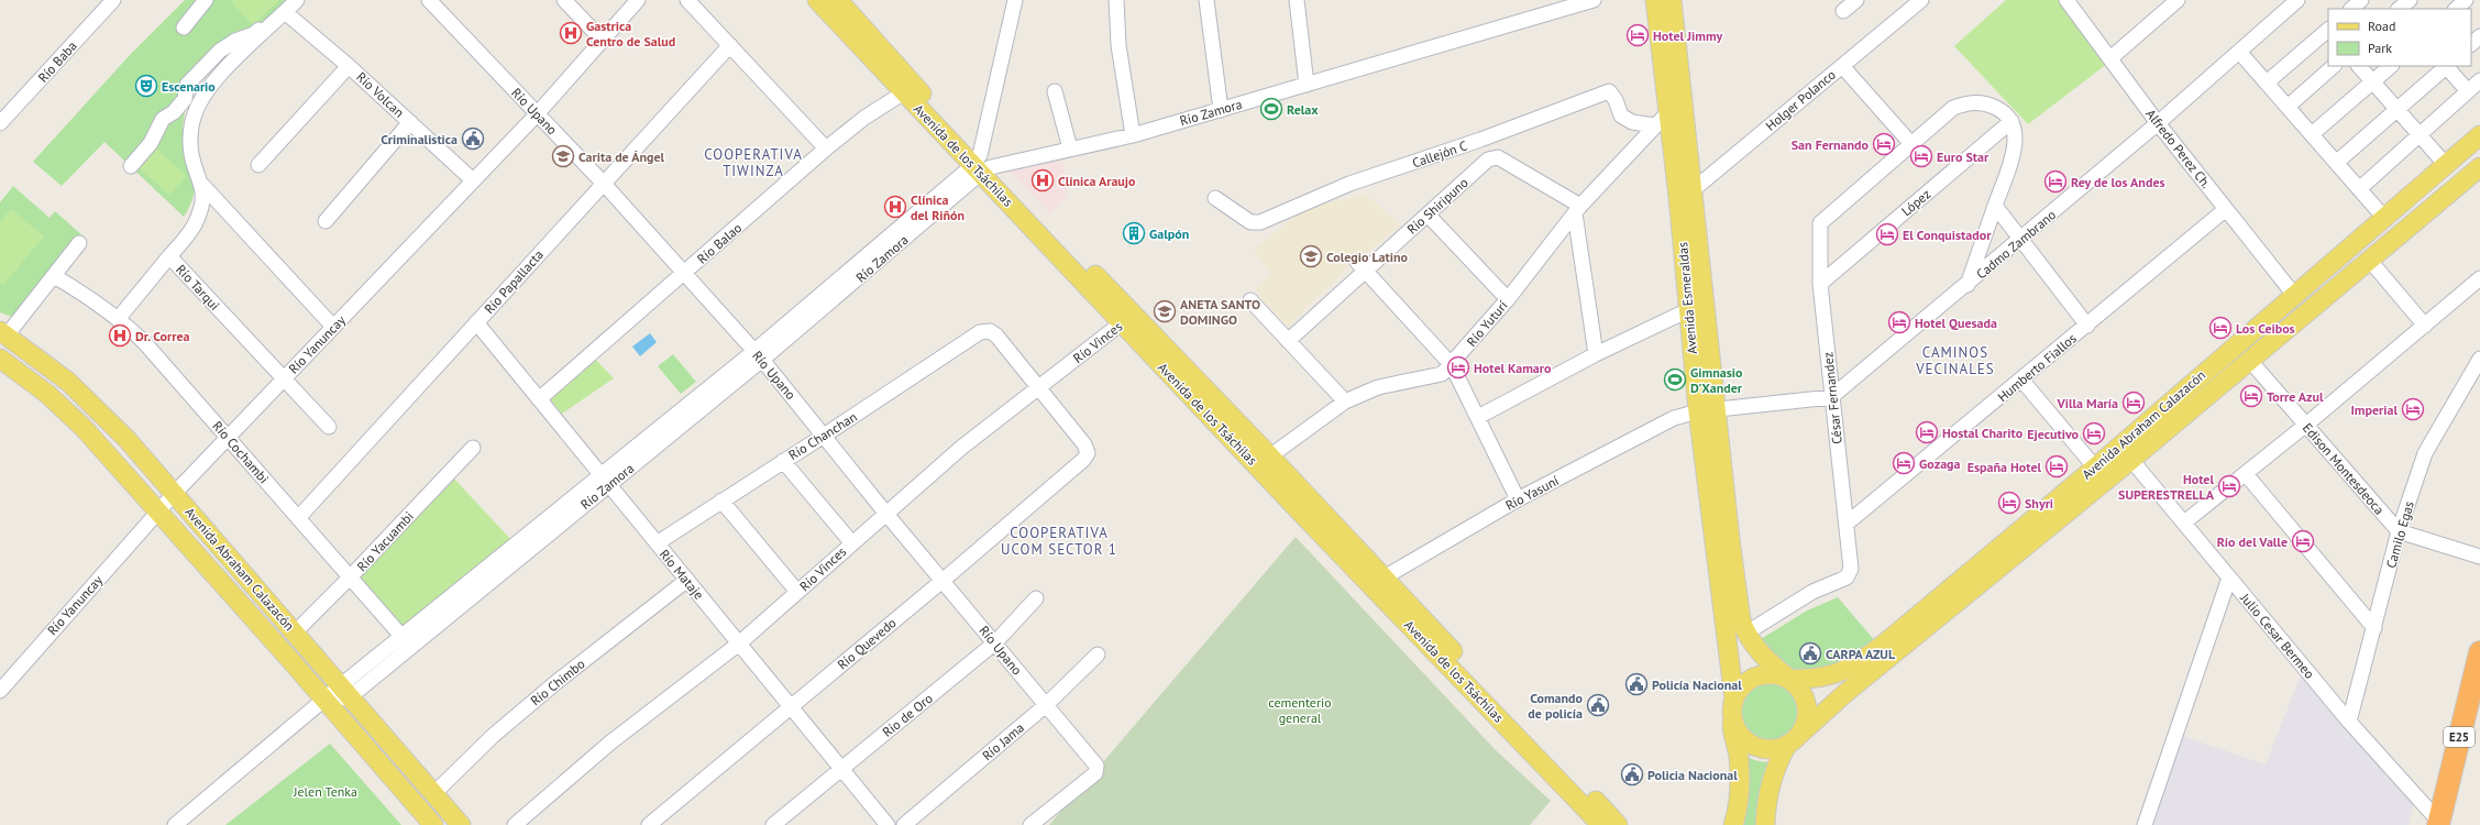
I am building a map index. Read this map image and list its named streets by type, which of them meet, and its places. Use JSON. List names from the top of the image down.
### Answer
{
  "streets": {
    "highway": ["E25"],
    "main road": ["Avenida de los Tsáchilas", "Avenida Esmeraldas", "Avenida Abraham Calazacón"],
    "street": [
      "Río Baba",
      "Río Volcan",
      "Holger Polanco",
      "Río Upano",
      "Río Zamora",
      "Alfredo Perez Ch.",
      "Callejón C",
      "López",
      "Río Shiripuno",
      "Río Balao",
      "Cadmo Zambrano",
      "Río Papallacta",
      "Río Tarqui",
      "Río Yuturí",
      "Río Vinces",
      "Río Yanuncay",
      "Humberto Fiallos",
      "César Fernandez",
      "Río Chanchan",
      "Río Cochambi",
      "Edison Montesdeoca",
      "Río Yasuní",
      "Camilo Egas",
      "Río Yacuambi",
      "Río Mataje",
      "Julio Cesar Bermeo",
      "Río Quevedo",
      "Río Chimbo",
      "Río de Oro",
      "Río Jama"
    ]
  },
  "crossings": [
    ["Río Volcan", "Río Tarqui"],
    ["Río Volcan", "Río Yanuncay"],
    ["Holger Polanco", "Avenida Esmeraldas"],
    ["Río Upano", "Río Zamora"],
    ["Río Upano", "Río Balao"],
    ["Río Upano", "Río Papallacta"],
    ["Río Upano", "Río Vinces"],
    ["Río Upano", "Río Yanuncay"],
    ["Río Upano", "Río Chanchan"],
    ["Río Upano", "Río Quevedo"],
    ["Río Upano", "Río de Oro"],
    ["Río Upano", "Río Jama"],
    ["Río Zamora", "Avenida de los Tsáchilas"],
    ["Río Zamora", "Avenida Abraham Calazacón"],
    ["Río Zamora", "Río Cochambi"],
    ["Río Zamora", "Río Mataje"],
    ["Alfredo Perez Ch.", "Cadmo Zambrano"],
    ["Alfredo Perez Ch.", "Humberto Fiallos"],
    ["Alfredo Perez Ch.", "Avenida Abraham Calazacón"],
    ["Callejón C", "Avenida Esmeraldas"],
    ["Callejón C", "Río Yuturí"],
    ["Avenida de los Tsáchilas", "Río Balao"],
    ["Avenida de los Tsáchilas", "Río Yuturí"],
    ["Avenida de los Tsáchilas", "Río Vinces"],
    ["Avenida de los Tsáchilas", "Río Yasuní"],
    ["López", "César Fernandez"],
    ["Río Shiripuno", "Río Yuturí"],
    ["Río Balao", "Río Mataje"],
    ["Cadmo Zambrano", "César Fernandez"],
    ["Río Papallacta", "Río Cochambi"],
    ["Río Papallacta", "Río Mataje"],
    ["Río Tarqui", "Río Yanuncay"],
    ["Avenida Esmeraldas", "Río Yuturí"],
    ["Avenida Esmeraldas", "César Fernandez"],
    ["Avenida Esmeraldas", "Avenida Abraham Calazacón"],
    ["Avenida Esmeraldas", "Río Yasuní"],
    ["Río Vinces", "Río Chanchan"],
    ["Río Vinces", "Río Mataje"],
    ["Río Vinces", "Río Quevedo"],
    ["Río Yanuncay", "Avenida Abraham Calazacón"],
    ["Río Yanuncay", "Río Cochambi"],
    ["Humberto Fiallos", "César Fernandez"],
    ["Avenida Abraham Calazacón", "Edison Montesdeoca"],
    ["Avenida Abraham Calazacón", "Río Yacuambi"],
    ["Avenida Abraham Calazacón", "Julio Cesar Bermeo"],
    ["Avenida Abraham Calazacón", "Río Chimbo"],
    ["Río Chanchan", "Río Mataje"],
    ["Río Chanchan", "Río Quevedo"],
    ["Río Cochambi", "Río Yacuambi"],
    ["Edison Montesdeoca", "Camilo Egas"],
    ["Camilo Egas", "Julio Cesar Bermeo"],
    ["Río Mataje", "Río Quevedo"],
    ["Río Mataje", "Río Chimbo"],
    ["Río Mataje", "Río de Oro"],
    ["Julio Cesar Bermeo", "E25"]
  ],
  "districts": ["COOPERATIVA TIWINZA", "CAMINOS VECINALES", "COOPERATIVA UCOM SECTOR 1"],
  "parks": ["cementerio general", "Jelen Tenka"],
  "places": {
    "hospital": [
      "Gastrica Centro de Salud",
      "Clínica Araujo",
      "Clínica del Riñón",
      "Dr. Correa"
    ],
    "hotel": [
      "Hotel Jimmy",
      "San Fernando",
      "Euro Star",
      "Rey de los Andes",
      "El Conquistador",
      "Hotel Quesada",
      "Los Ceibos",
      "Hotel Kamaro",
      "Torre Azul",
      "Villa María",
      "Imperial",
      "Hostal Charito",
      "Ejecutivo",
      "Gozaga",
      "España Hotel",
      "Hotel SUPERESTRELLA",
      "Shyri",
      "Río del Valle"
    ],
    "theatre": ["Escenario"],
    "sports": ["Relax", "Gimnasio D'Xander"],
    "public building": [
      "Criminalistica",
      "CARPA AZUL",
      "Policía Nacional",
      "Comando de policía",
      "Policia Nacional"
    ],
    "school or university": ["Carita de Ángel", "Colegio Latino", "ANETA SANTO DOMINGO"],
    "building": ["Galpón"]
  },
  "legend": ["Road", "Park"]
}
